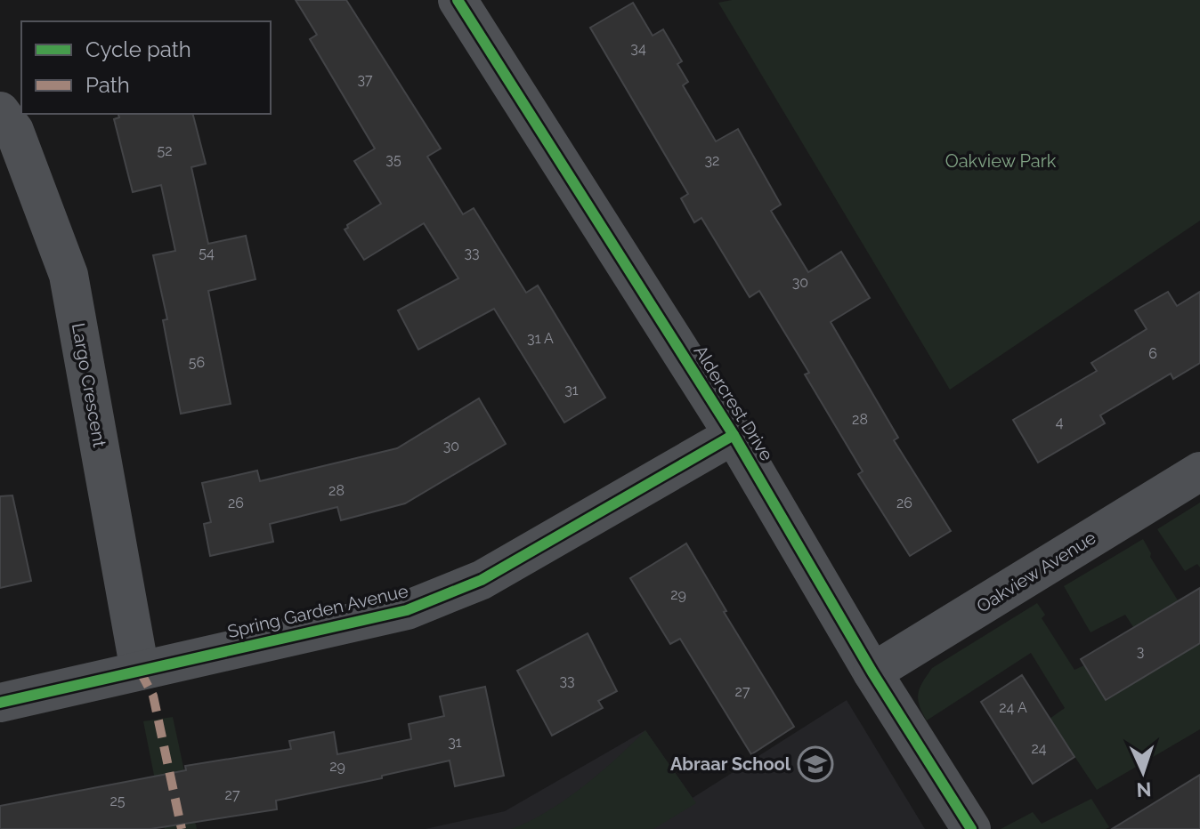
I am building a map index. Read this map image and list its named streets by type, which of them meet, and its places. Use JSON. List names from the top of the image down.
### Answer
{
  "streets": {
    "street": [
      "Largo Crescent",
      "Aldercrest Drive",
      "Oakview Avenue",
      "Spring Garden Avenue"
    ]
  },
  "crossings": [
    ["Largo Crescent", "Spring Garden Avenue"],
    ["Aldercrest Drive", "Oakview Avenue"],
    ["Aldercrest Drive", "Spring Garden Avenue"]
  ],
  "parks": ["Oakview Park"],
  "places": {
    "school or university": ["Abraar School"]
  },
  "house_numbers": [
    "34",
    "37",
    "52",
    "35",
    "32",
    "54",
    "33",
    "30",
    "31 A",
    "6",
    "56",
    "31",
    "28",
    "4",
    "30",
    "28",
    "26",
    "26",
    "29",
    "3",
    "33",
    "27",
    "24 A",
    "31",
    "24",
    "29",
    "27",
    "25"
  ],
  "legend": ["Cycle path", "Path"],
  "north": "bottom"
}
